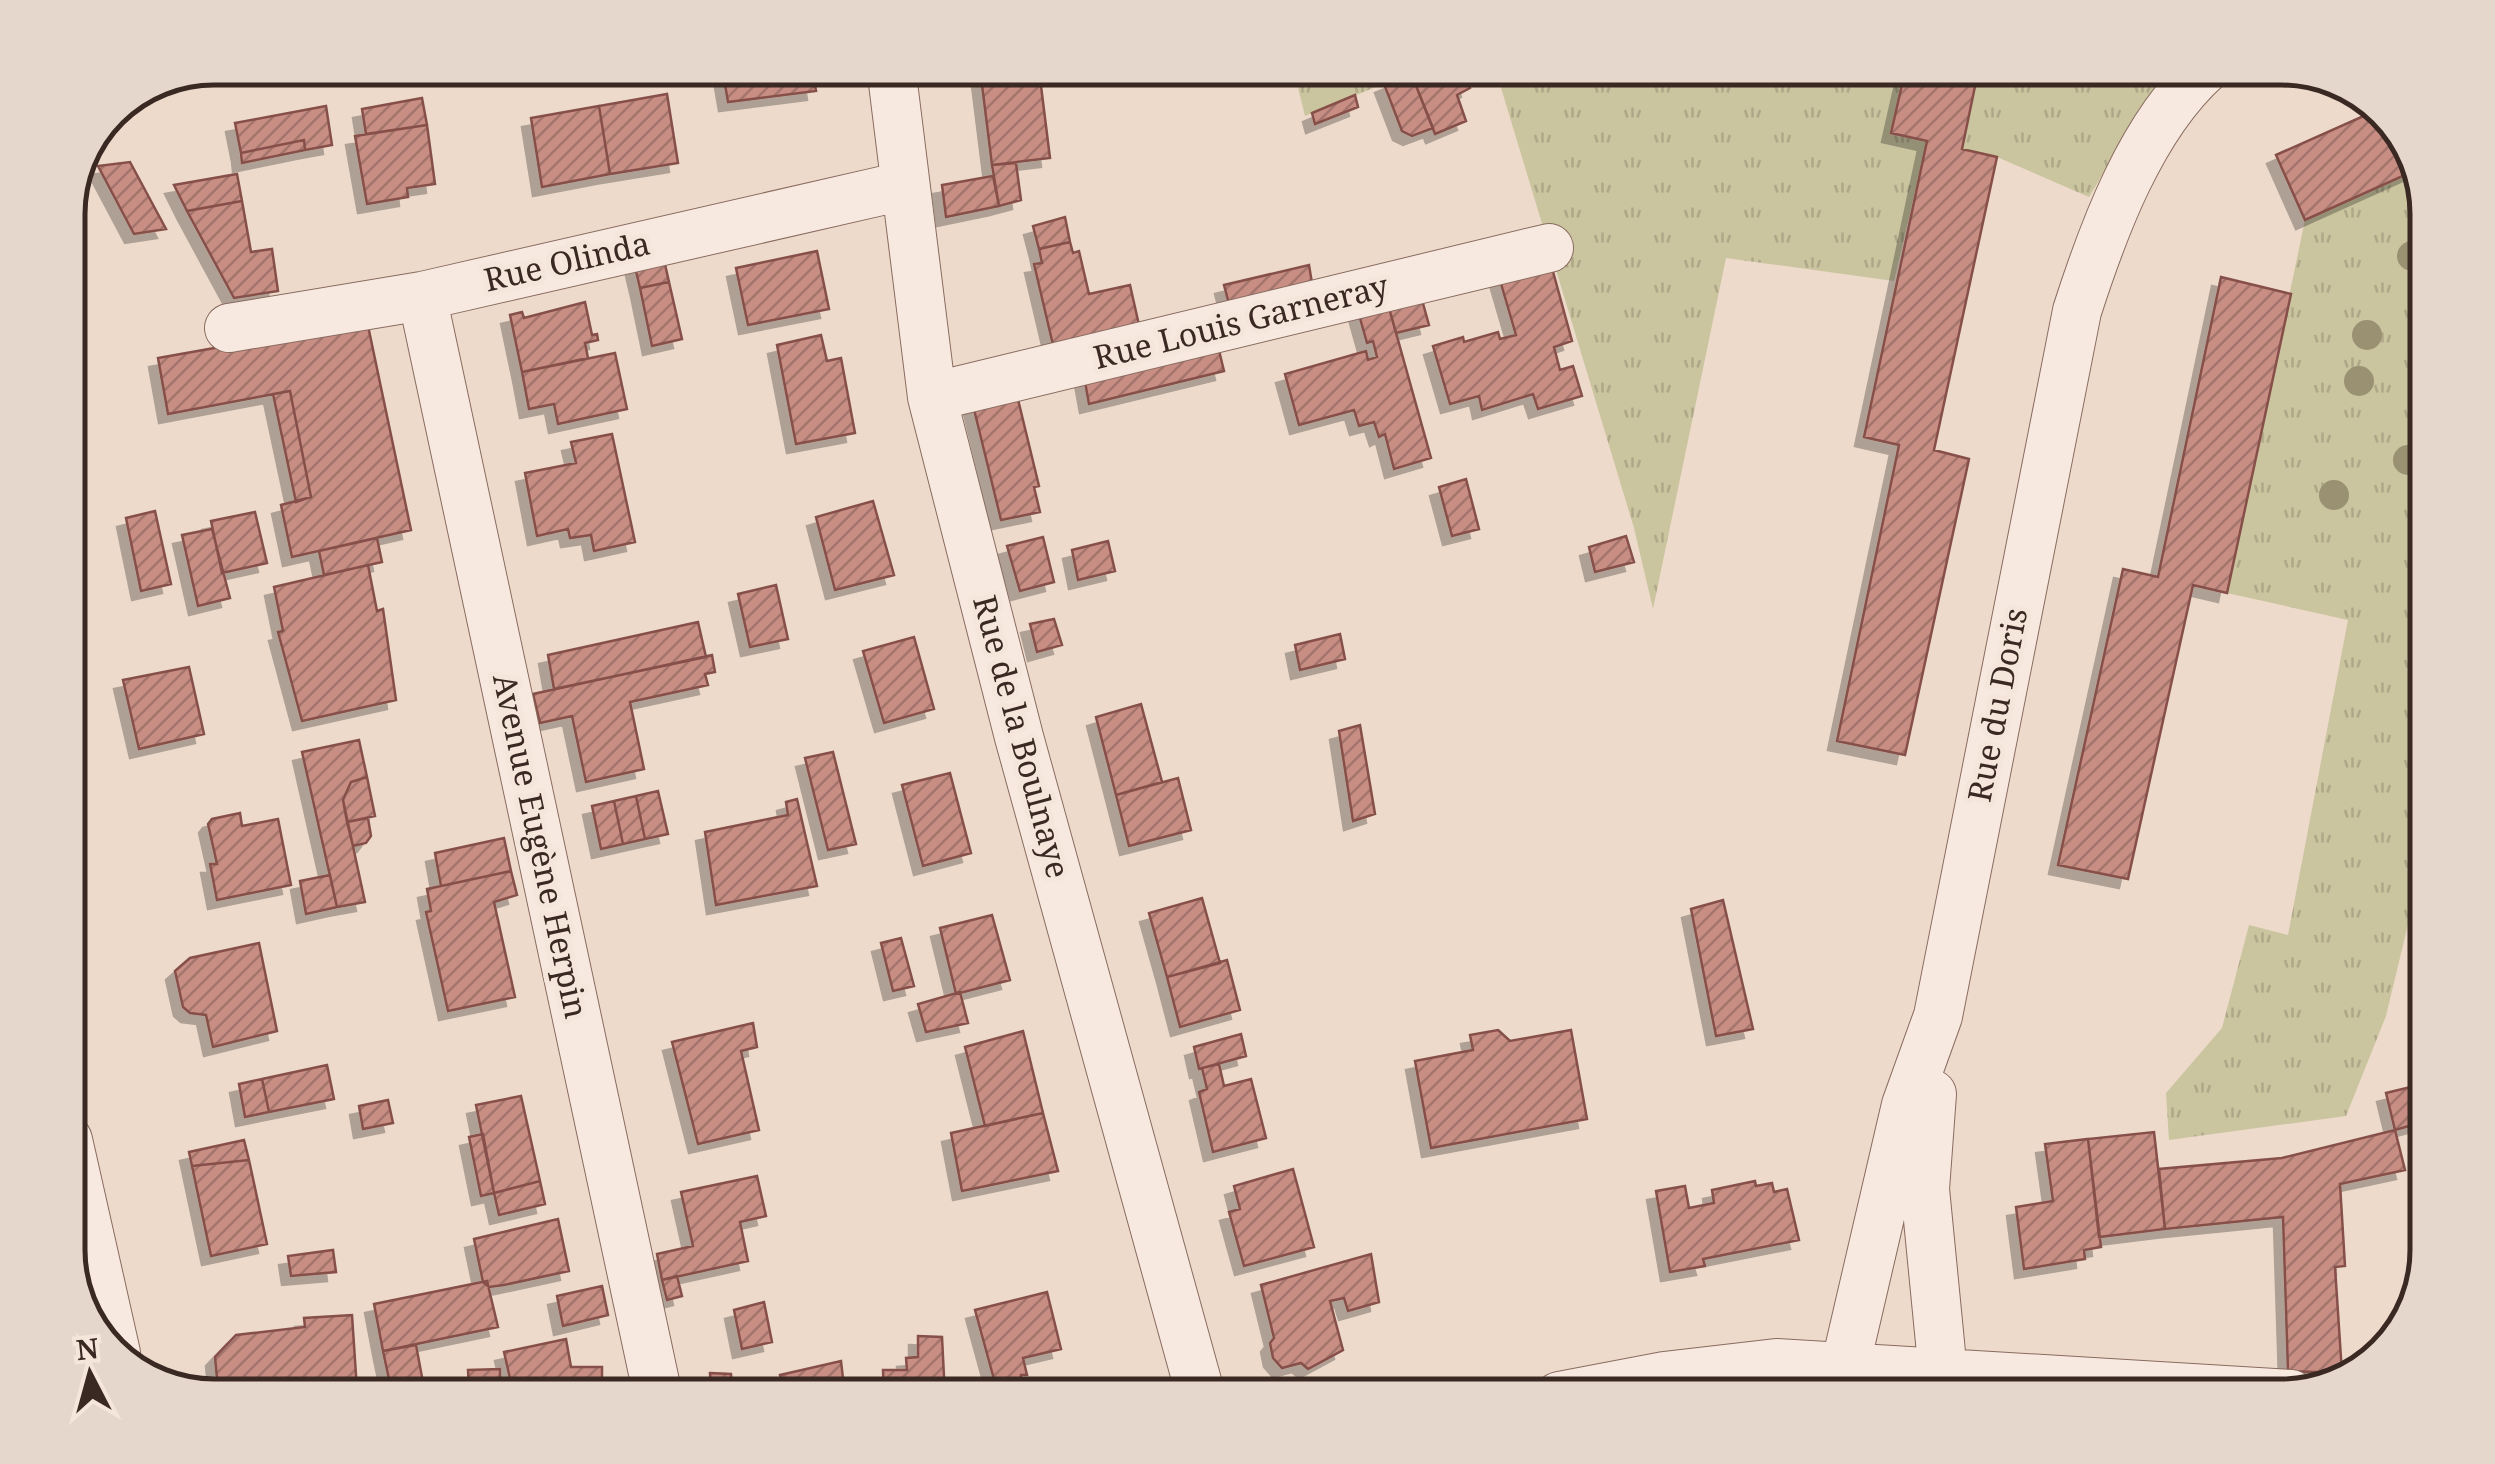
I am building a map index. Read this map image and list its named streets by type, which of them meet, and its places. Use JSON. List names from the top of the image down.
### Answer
{
  "streets": {
    "street": [
      "Rue Olinda",
      "Rue Louis Garneray",
      "Rue du Doris",
      "Rue de la Boulnaye",
      "Avenue Eugène Herpin"
    ]
  },
  "crossings": [
    ["Rue Olinda", "Rue de la Boulnaye"],
    ["Rue Olinda", "Avenue Eugène Herpin"],
    ["Rue Louis Garneray", "Rue de la Boulnaye"]
  ],
  "north": "top"
}
